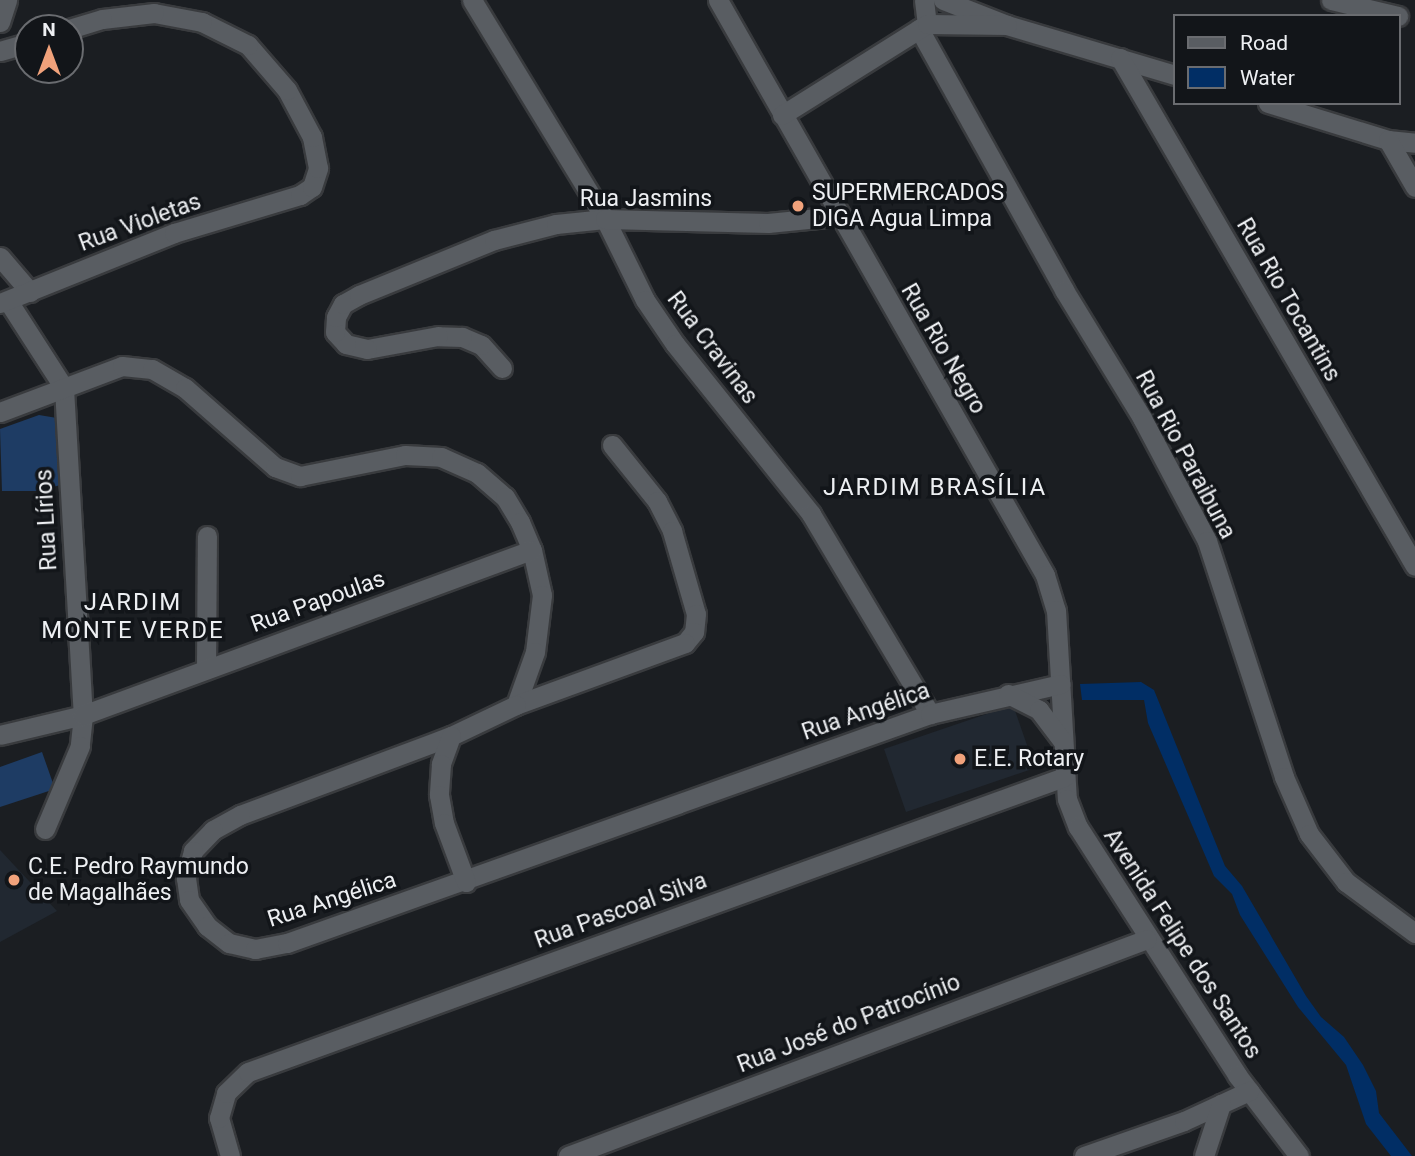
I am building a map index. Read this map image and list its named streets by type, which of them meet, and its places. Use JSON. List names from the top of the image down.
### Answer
{
  "streets": {
    "street": [
      "Rua Jasmins",
      "Rua Violetas",
      "Rua Rio Tocantins",
      "Rua Cravinas",
      "Rua Rio Negro",
      "Rua Rio Paraibuna",
      "Rua Lírios",
      "Rua Papoulas",
      "Rua Angélica",
      "Rua Pascoal Silva",
      "Avenida Felipe dos Santos",
      "Rua José do Patrocínio"
    ]
  },
  "crossings": [
    ["Rua Jasmins", "Rua Cravinas"],
    ["Rua Jasmins", "Rua Rio Negro"],
    ["Rua Violetas", "Rua Lírios"],
    ["Rua Cravinas", "Rua Angélica"],
    ["Rua Rio Negro", "Rua Angélica"],
    ["Rua Rio Negro", "Avenida Felipe dos Santos"],
    ["Rua Lírios", "Rua Papoulas"],
    ["Rua Pascoal Silva", "Avenida Felipe dos Santos"],
    ["Avenida Felipe dos Santos", "Rua José do Patrocínio"]
  ],
  "districts": ["JARDIM BRASÍLIA", "JARDIM MONTE VERDE"],
  "places": ["SUPERMERCADOS DIGA Agua Limpa", "E.E. Rotary", "C.E. Pedro Raymundo de Magalhães"],
  "legend": ["Road", "Water"],
  "north": "top"
}
